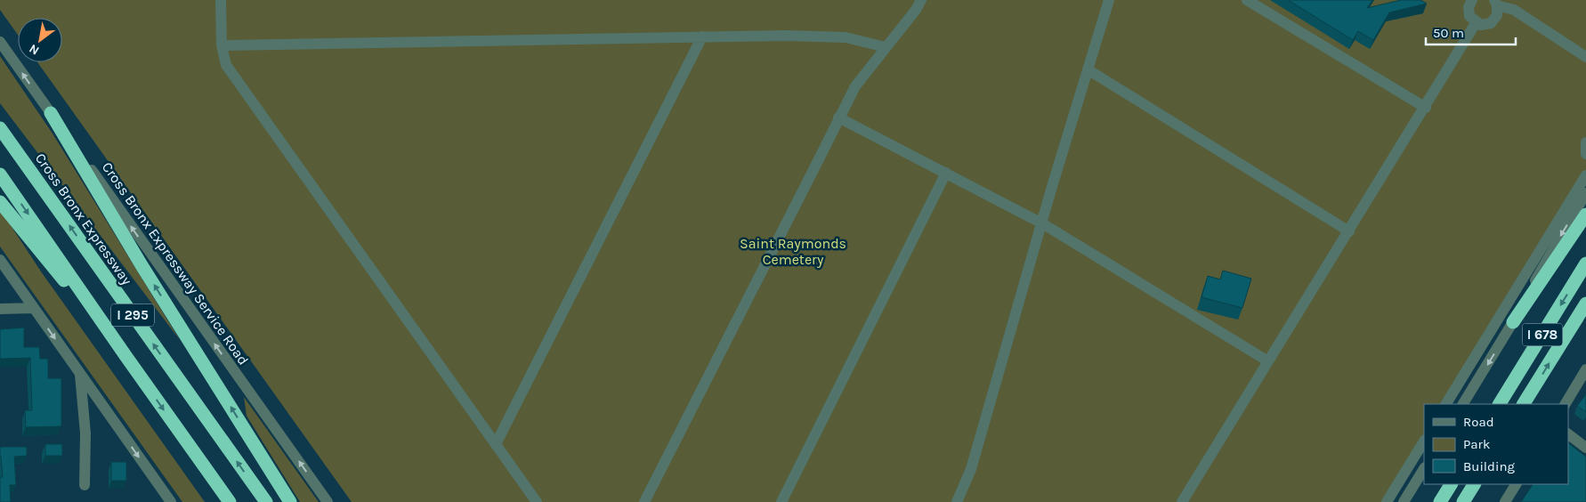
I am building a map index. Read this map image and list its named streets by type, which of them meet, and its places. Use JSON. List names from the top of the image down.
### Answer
{
  "streets": {
    "highway": ["Cross Bronx Expressway", "I 295", "I 678"],
    "street": ["Cross Bronx Expressway Service Road"]
  },
  "one_way": ["Cross Bronx Expressway Service Road"],
  "parks": ["Saint Raymonds Cemetery"],
  "legend": ["Road", "Park", "Building"],
  "scale_bar": "50 m",
  "north": "bottom left"
}
